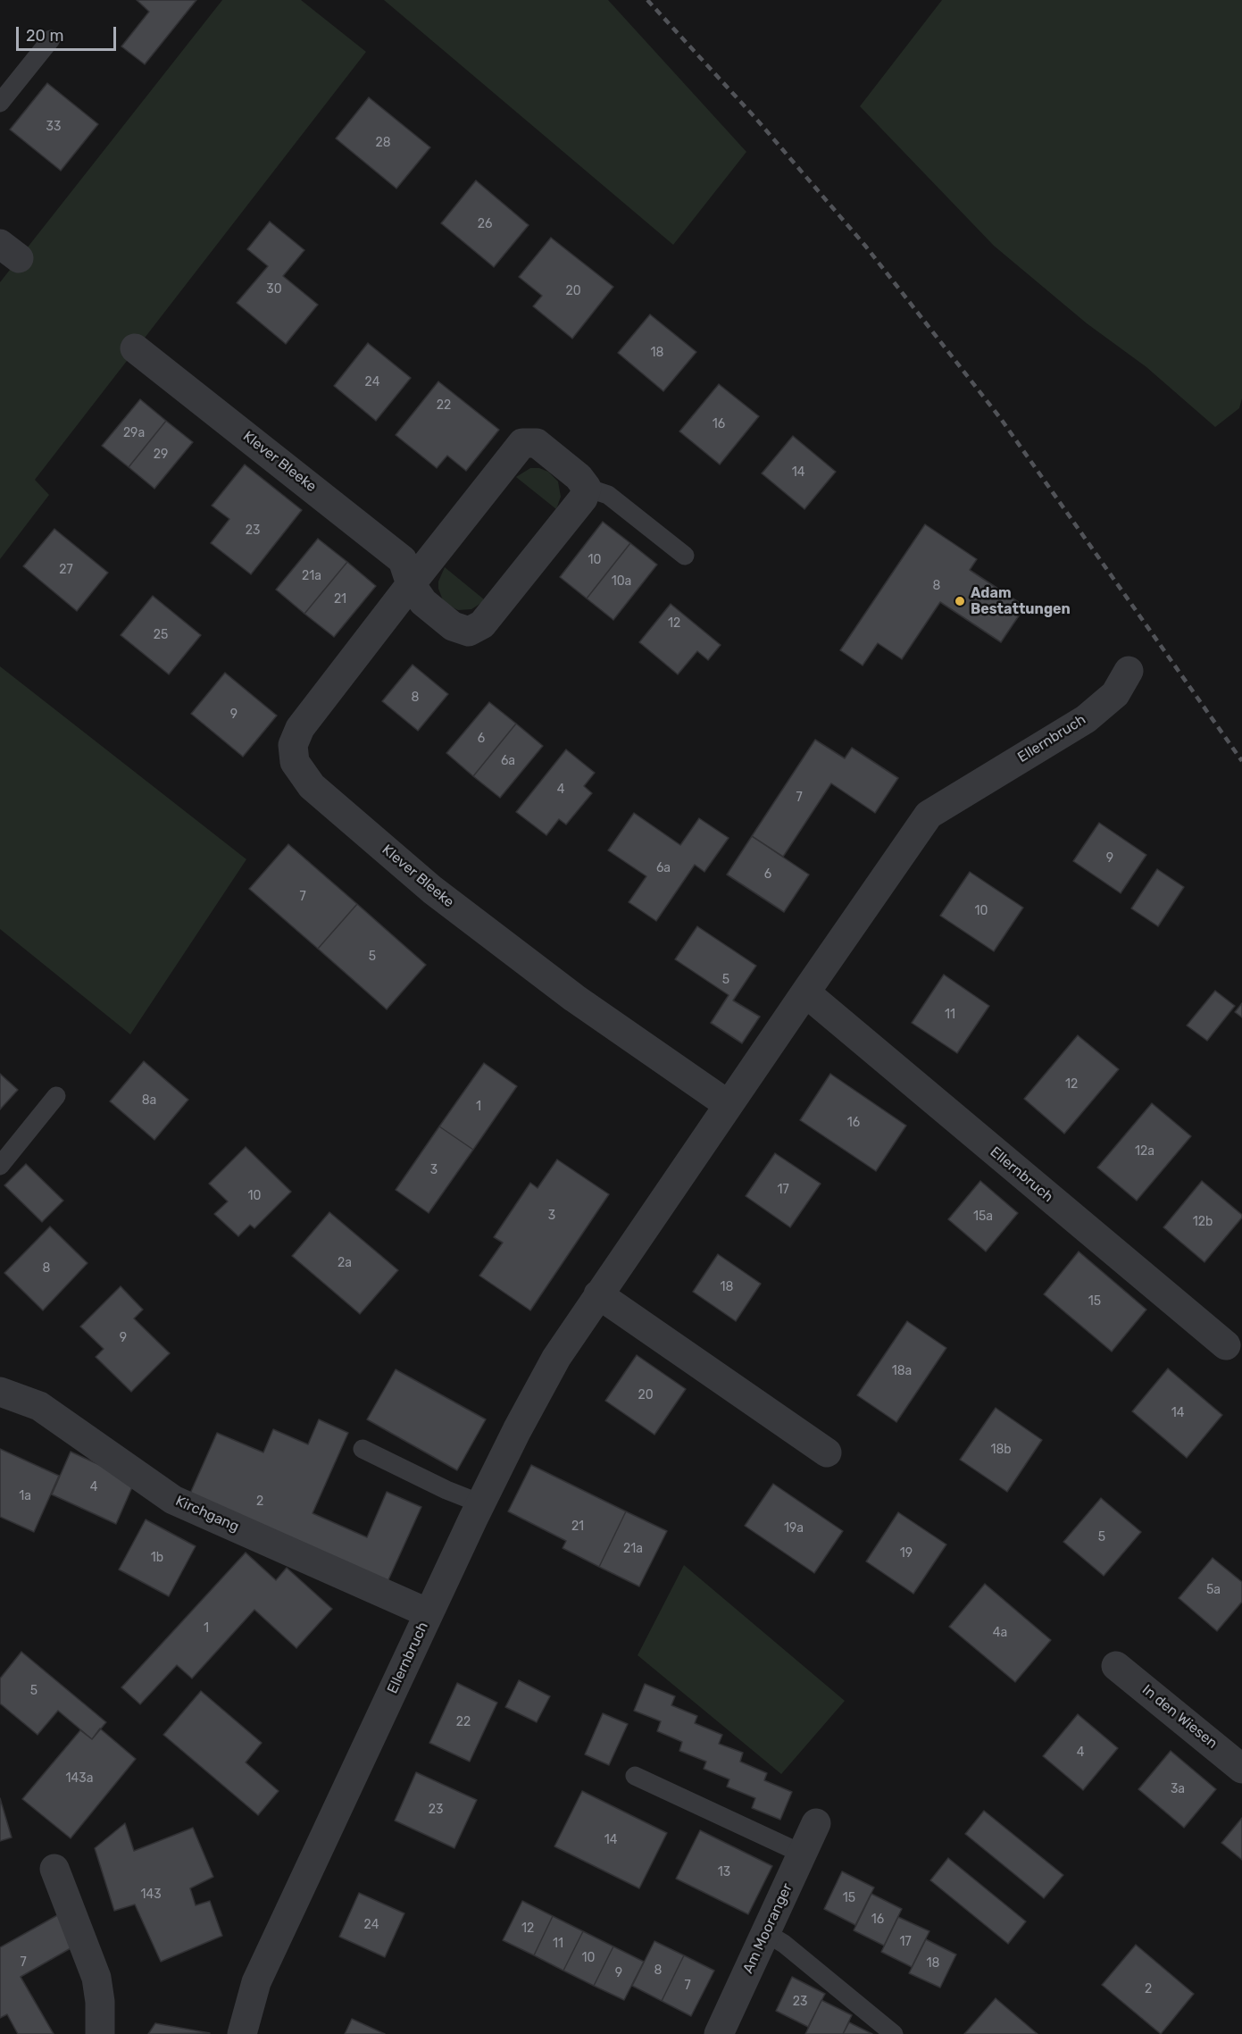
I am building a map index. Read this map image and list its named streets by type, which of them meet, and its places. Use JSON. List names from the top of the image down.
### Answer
{
  "streets": {
    "street": [
      "Klever Bleeke",
      "Ellernbruch",
      "Kirchgang",
      "In den Wiesen",
      "Am Mooranger"
    ]
  },
  "crossings": [
    ["Klever Bleeke", "Ellernbruch"],
    ["Ellernbruch", "Kirchgang"]
  ],
  "places": ["Adam Bestattungen"],
  "house_numbers": [
    "33",
    "28",
    "26",
    "30",
    "20",
    "18",
    "24",
    "22",
    "16",
    "29a",
    "29",
    "14",
    "23",
    "10",
    "27",
    "21a",
    "10a",
    "8",
    "21",
    "12",
    "25",
    "8",
    "9",
    "6",
    "6a",
    "4",
    "7",
    "9",
    "6a",
    "6",
    "7",
    "10",
    "5",
    "5",
    "11",
    "12",
    "8a",
    "1",
    "16",
    "12a",
    "3",
    "17",
    "10",
    "3",
    "15a",
    "12b",
    "2a",
    "8",
    "18",
    "15",
    "9",
    "18a",
    "20",
    "14",
    "18b",
    "4",
    "1a",
    "2",
    "21",
    "19a",
    "5",
    "21a",
    "19",
    "1b",
    "5a",
    "1",
    "4a",
    "5",
    "22",
    "4",
    "143a",
    "3a",
    "23",
    "14",
    "13",
    "143",
    "15",
    "16",
    "24",
    "12",
    "17",
    "11",
    "10",
    "7",
    "18",
    "8",
    "9",
    "7",
    "2",
    "23"
  ],
  "scale_bar": "20 m"
}
